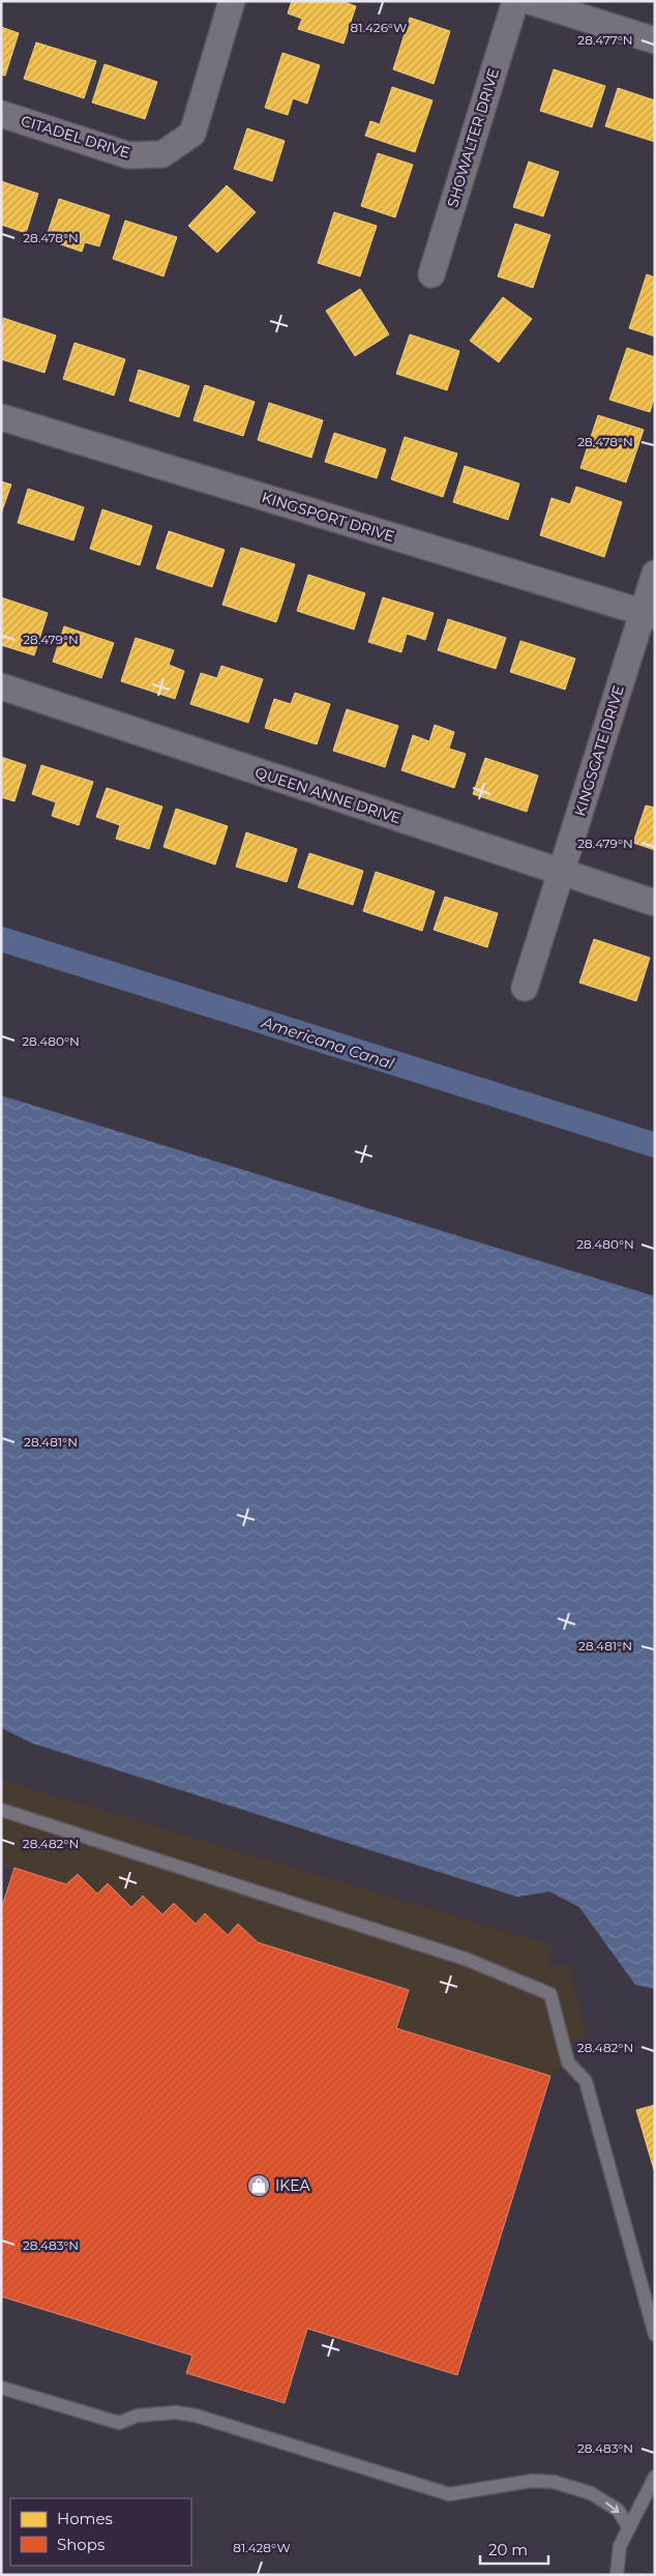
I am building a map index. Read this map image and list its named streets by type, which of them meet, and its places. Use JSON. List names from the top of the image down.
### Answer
{
  "streets": {
    "street": [
      "CITADEL DRIVE",
      "SHOWALTER DRIVE",
      "KINGSPORT DRIVE",
      "KINGSGATE DRIVE",
      "QUEEN ANNE DRIVE"
    ]
  },
  "crossings": [
    ["KINGSPORT DRIVE", "KINGSGATE DRIVE"],
    ["KINGSGATE DRIVE", "QUEEN ANNE DRIVE"]
  ],
  "water": ["Americana Canal"],
  "places": {
    "shop": ["IKEA"]
  },
  "legend": ["Homes", "Shops"],
  "scale_bar": "20 m",
  "coordinates": [
    "81.426°W",
    "28.477°N",
    "28.478°N",
    "28.479°N",
    "28.480°N",
    "28.481°N",
    "28.482°N",
    "28.483°N",
    "81.428°W"
  ]
}
